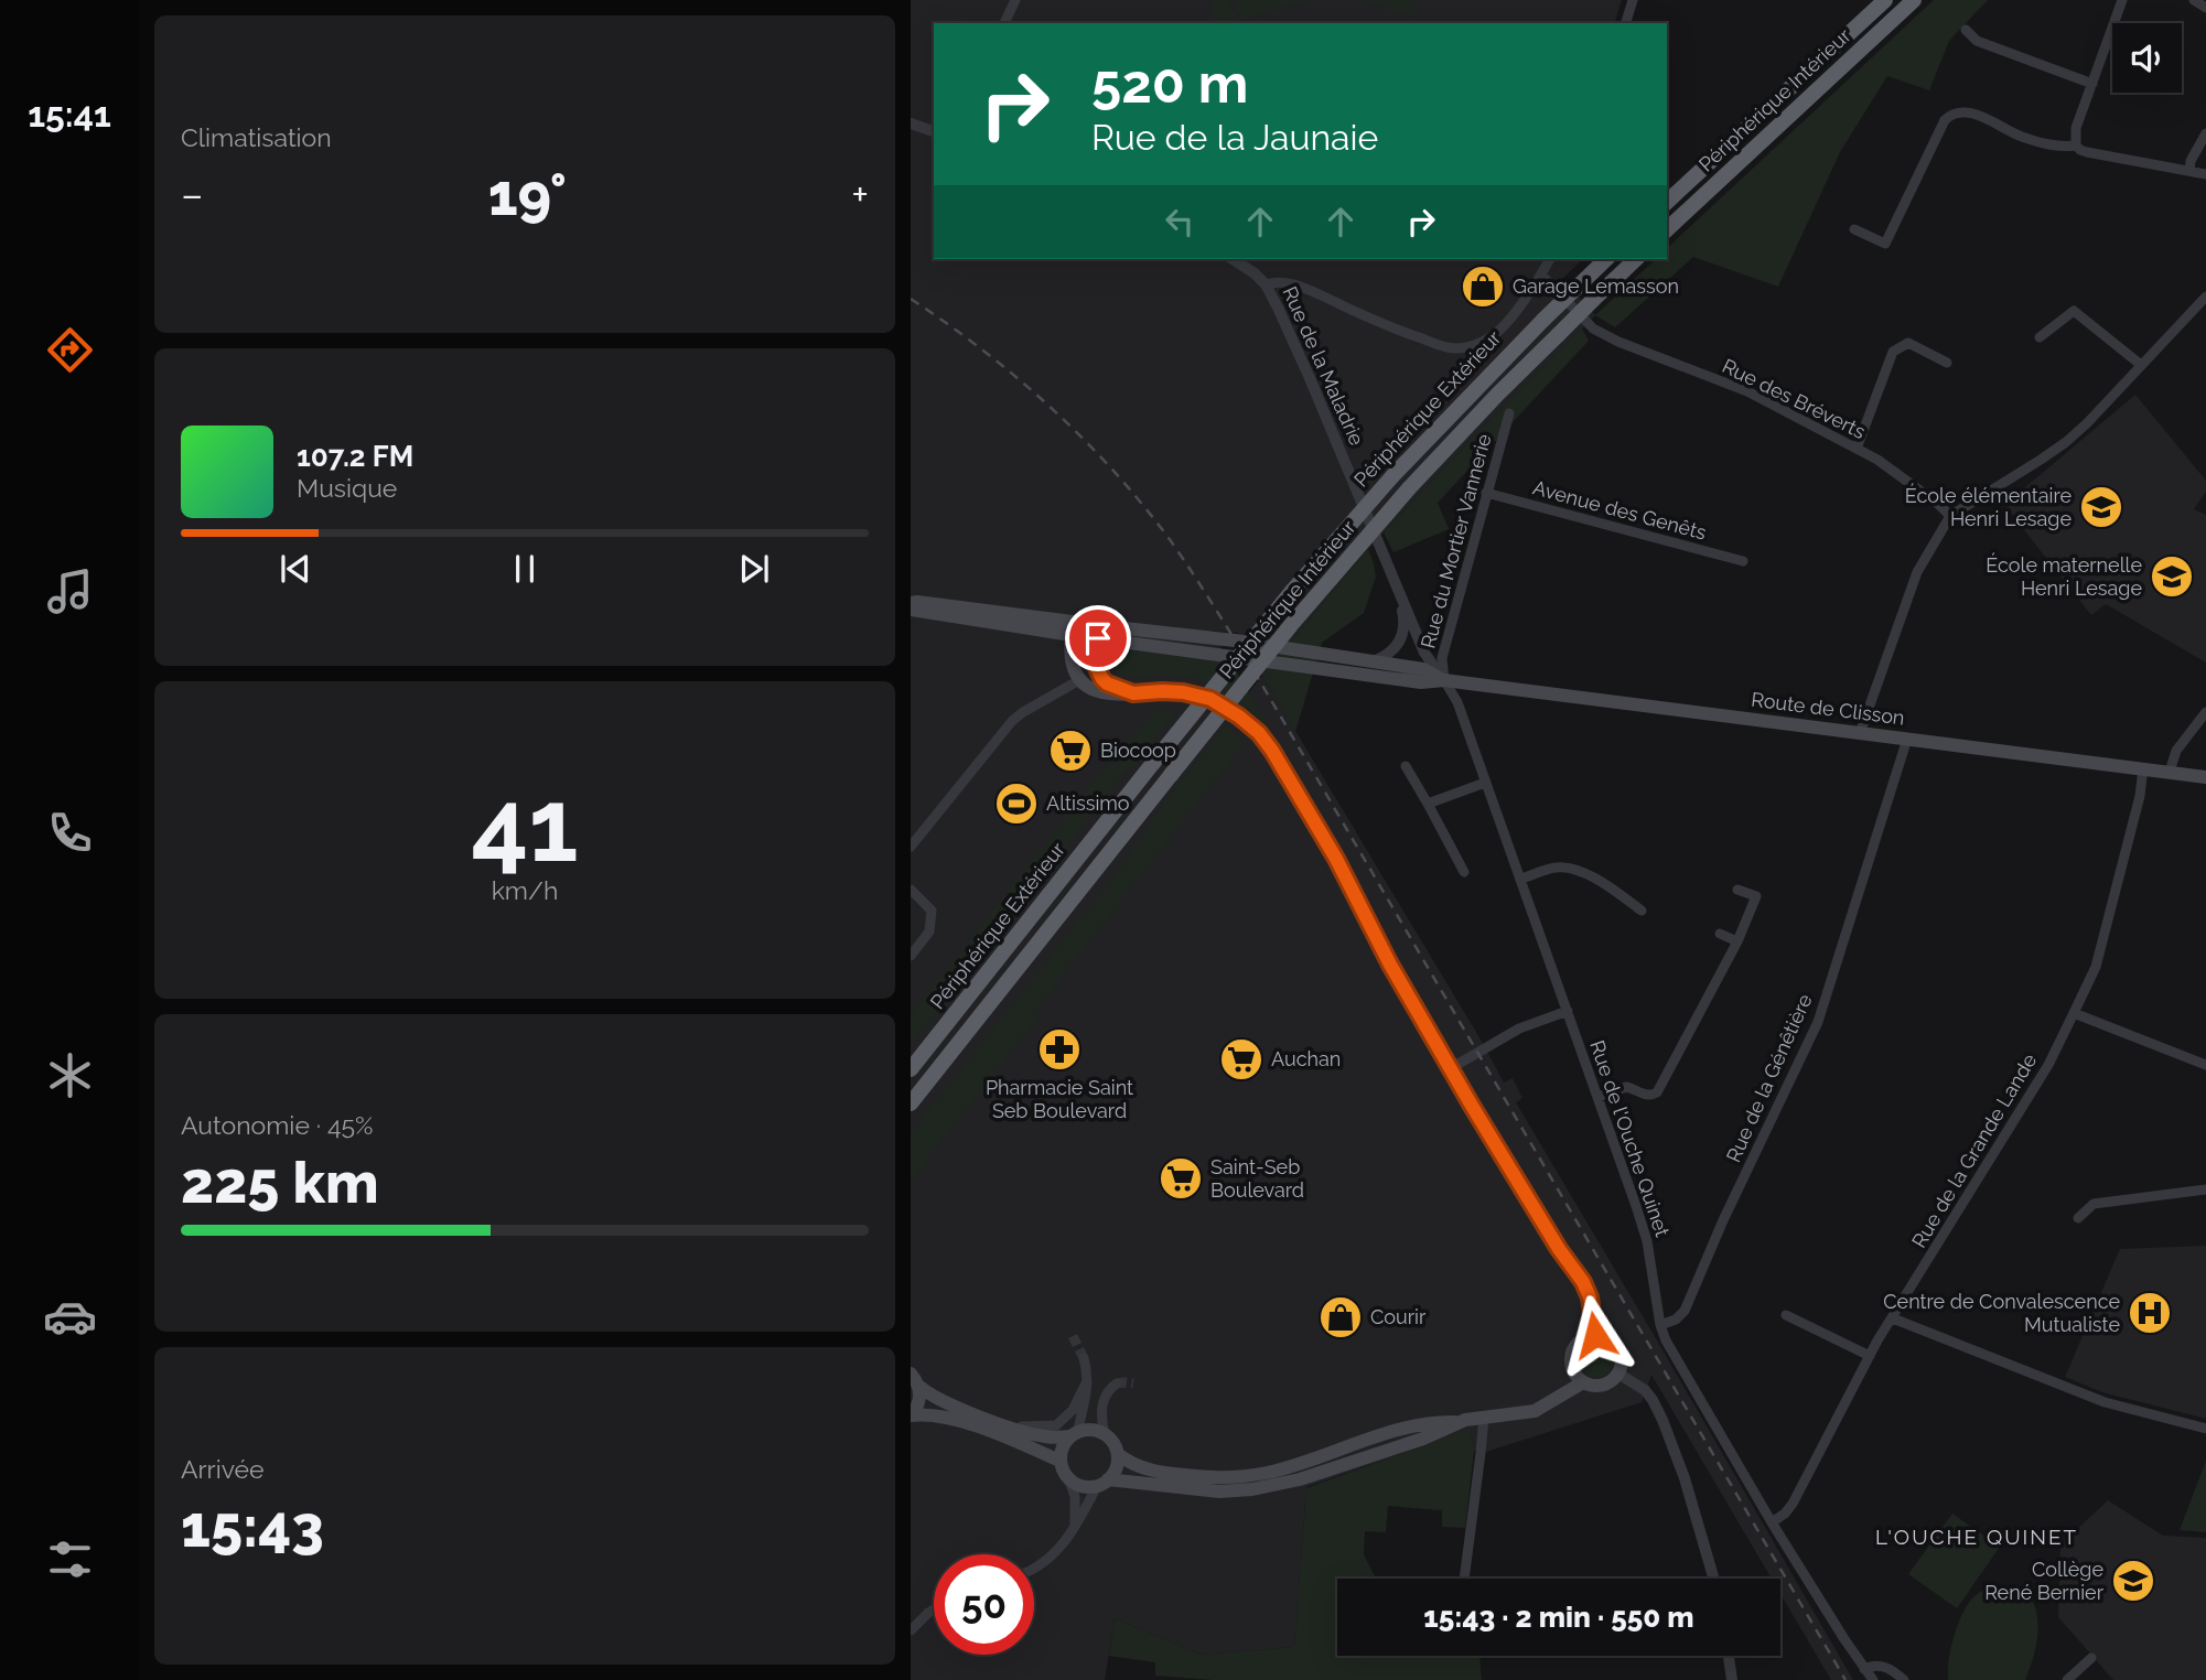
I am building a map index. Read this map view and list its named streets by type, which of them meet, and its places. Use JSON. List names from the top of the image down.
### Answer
{
  "streets": {
    "highway": ["Périphérique Intérieur", "Périphérique Extérieur"],
    "main road": ["Route de Clisson"],
    "street": [
      "Rue de la Maladrie",
      "Rue des Bréverts",
      "Avenue des Genêts",
      "Rue du Mortier Vannerie",
      "Rue de la Génêtière",
      "Rue de l'Ouche Quinet",
      "Rue de la Grande Lande"
    ]
  },
  "crossings": [
    ["Rue de la Maladrie", "Rue du Mortier Vannerie"],
    ["Rue de la Maladrie", "Route de Clisson"],
    ["Rue de la Maladrie", "Rue de l'Ouche Quinet"],
    ["Avenue des Genêts", "Rue du Mortier Vannerie"],
    ["Rue du Mortier Vannerie", "Route de Clisson"],
    ["Rue du Mortier Vannerie", "Rue de l'Ouche Quinet"],
    ["Route de Clisson", "Rue de la Génêtière"],
    ["Route de Clisson", "Rue de l'Ouche Quinet"],
    ["Route de Clisson", "Rue de la Grande Lande"],
    ["Rue de la Génêtière", "Rue de l'Ouche Quinet"],
    ["Rue de l'Ouche Quinet", "Rue de la Grande Lande"]
  ],
  "districts": ["L'OUCHE QUINET"],
  "places": {
    "shop": ["Garage Lemasson", "Courir"],
    "school or university": ["École élémentaire Henri Lesage", "École maternelle Henri Lesage", "Collège René Bernier"],
    "supermarket": ["Biocoop", "Auchan", "Saint-Seb Boulevard"],
    "sports": ["Altissimo"],
    "pharmacy": ["Pharmacie Saint Seb Boulevard"],
    "hospital": ["Centre de Convalescence Mutualiste"]
  },
  "page": {
    "tabs": "15:41",
    "tile": [
      "Climatisation",
      ["41", "km/h"],
      ["Autonomie · 45%", "225 km"],
      ["Arrivée", "15:43"]
    ],
    "turn": ["520 m", "Rue de la Jaunaie"],
    "heat": ["−", "19°", "+"],
    "song": ["107.2 FM", "Musique"],
    "limit": "50",
    "trip": "15:43 · 2 min · 550 m"
  }
}
